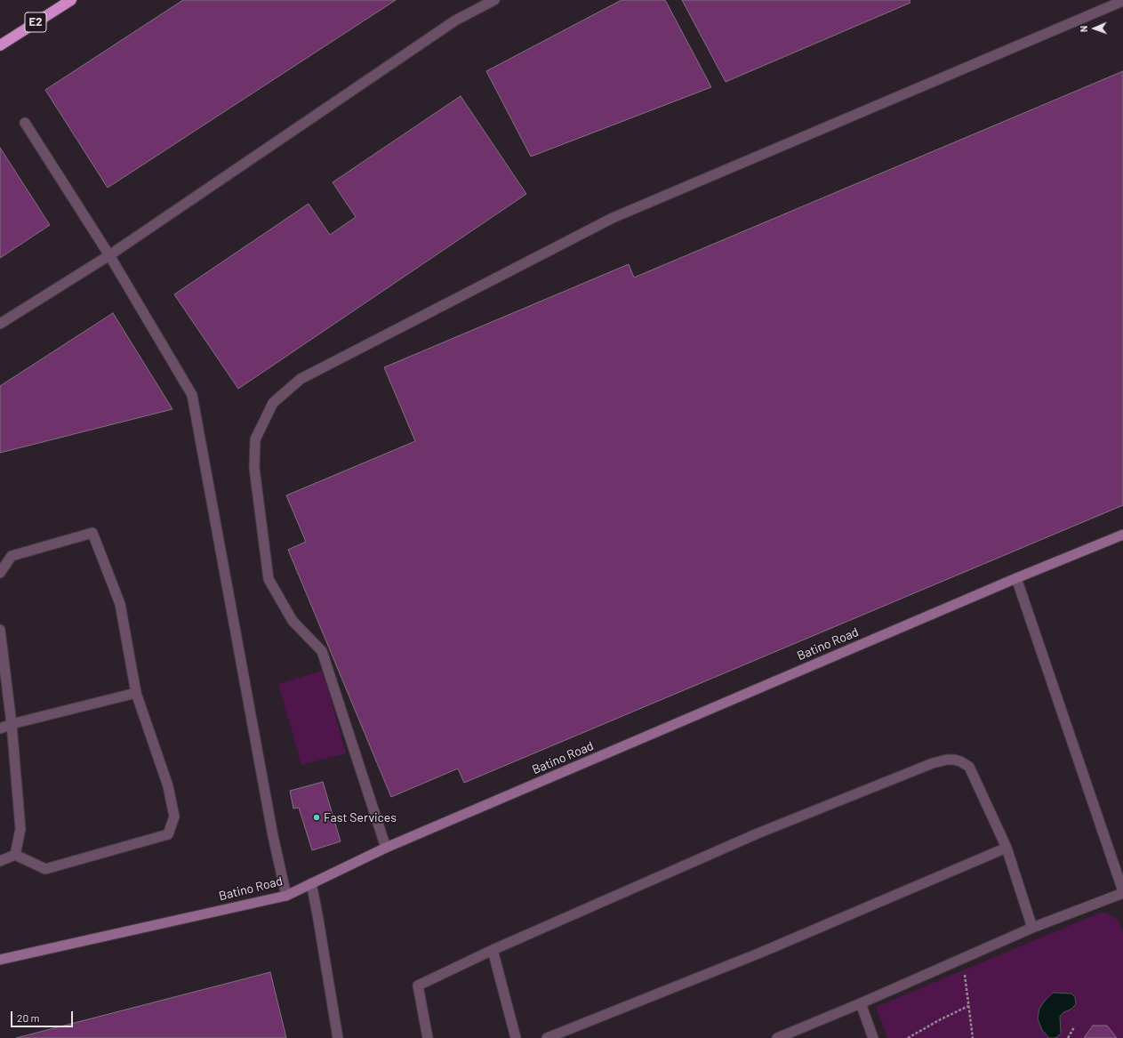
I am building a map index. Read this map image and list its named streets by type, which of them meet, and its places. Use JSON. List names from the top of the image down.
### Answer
{
  "streets": {
    "highway": ["E2"],
    "main road": ["Batino Road"]
  },
  "places": ["Fast Services"],
  "scale_bar": "20 m",
  "north": "left"
}
